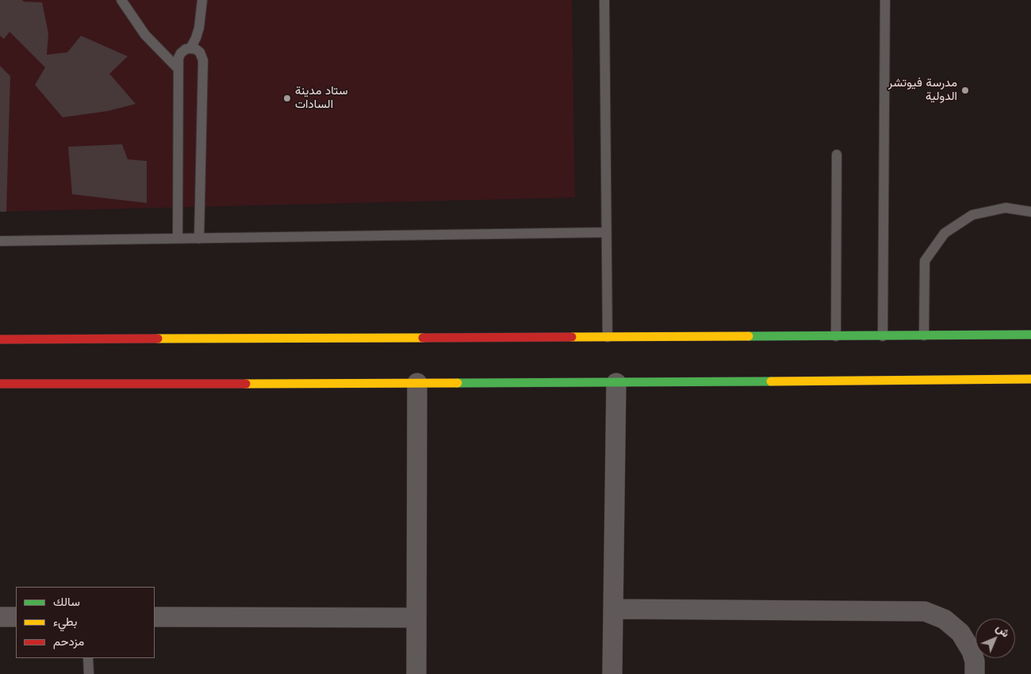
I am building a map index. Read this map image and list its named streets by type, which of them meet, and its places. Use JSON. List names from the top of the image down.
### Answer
{
  "places": ["مدرسة فيوتشر الدولية", "ستاد مدينة السادات"],
  "legend": ["سالك", "بطيء", "مزدحم"],
  "north": "top right"
}
